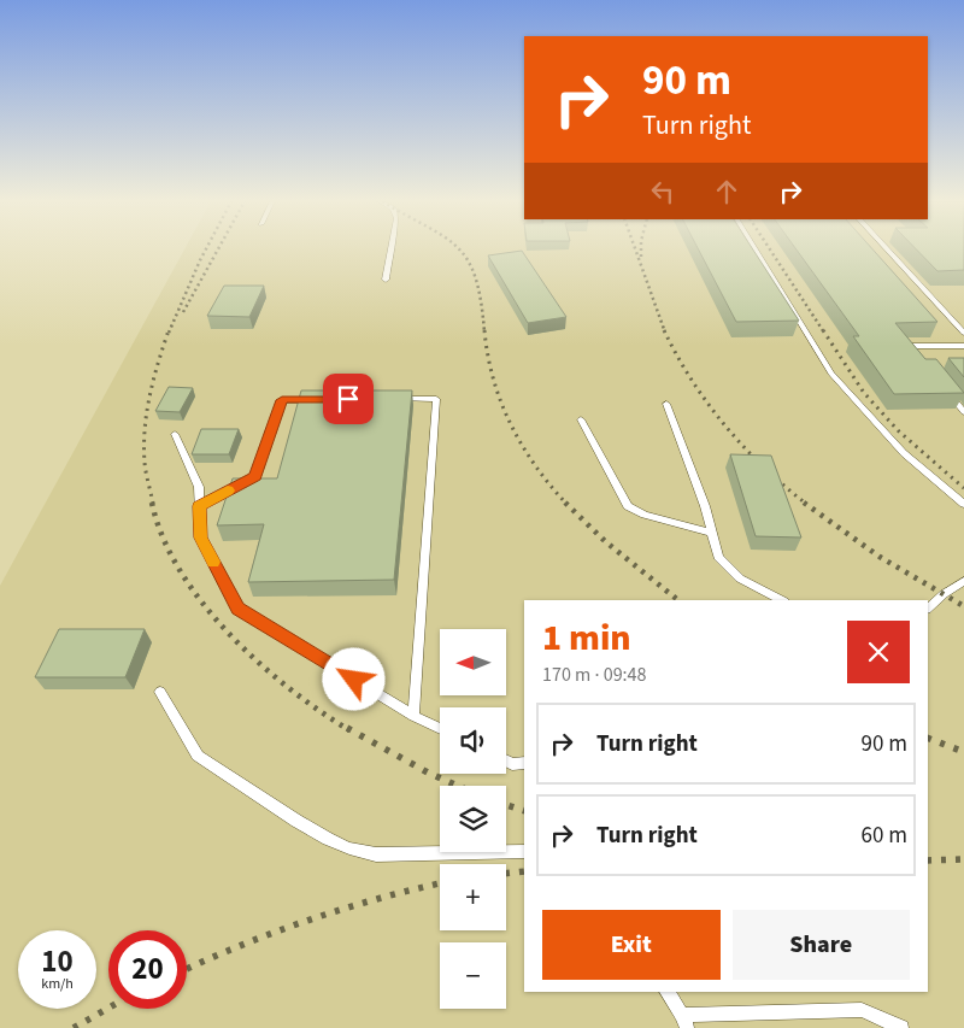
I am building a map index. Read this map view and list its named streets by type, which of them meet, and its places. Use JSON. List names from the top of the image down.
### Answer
{
  "north": "left",
  "page": {
    "turn": ["90 m", "Turn right"],
    "heading": ["1 min", "170 m · 09:48"],
    "map_buttons": ["+", "−"],
    "list": [
      {
        "name": "Turn right",
        "value": "90 m"
      },
      {
        "name": "Turn right",
        "value": "60 m"
      }
    ],
    "buttons": ["Exit", "Share"],
    "speed": "10 km/h",
    "limit": "20"
  }
}
